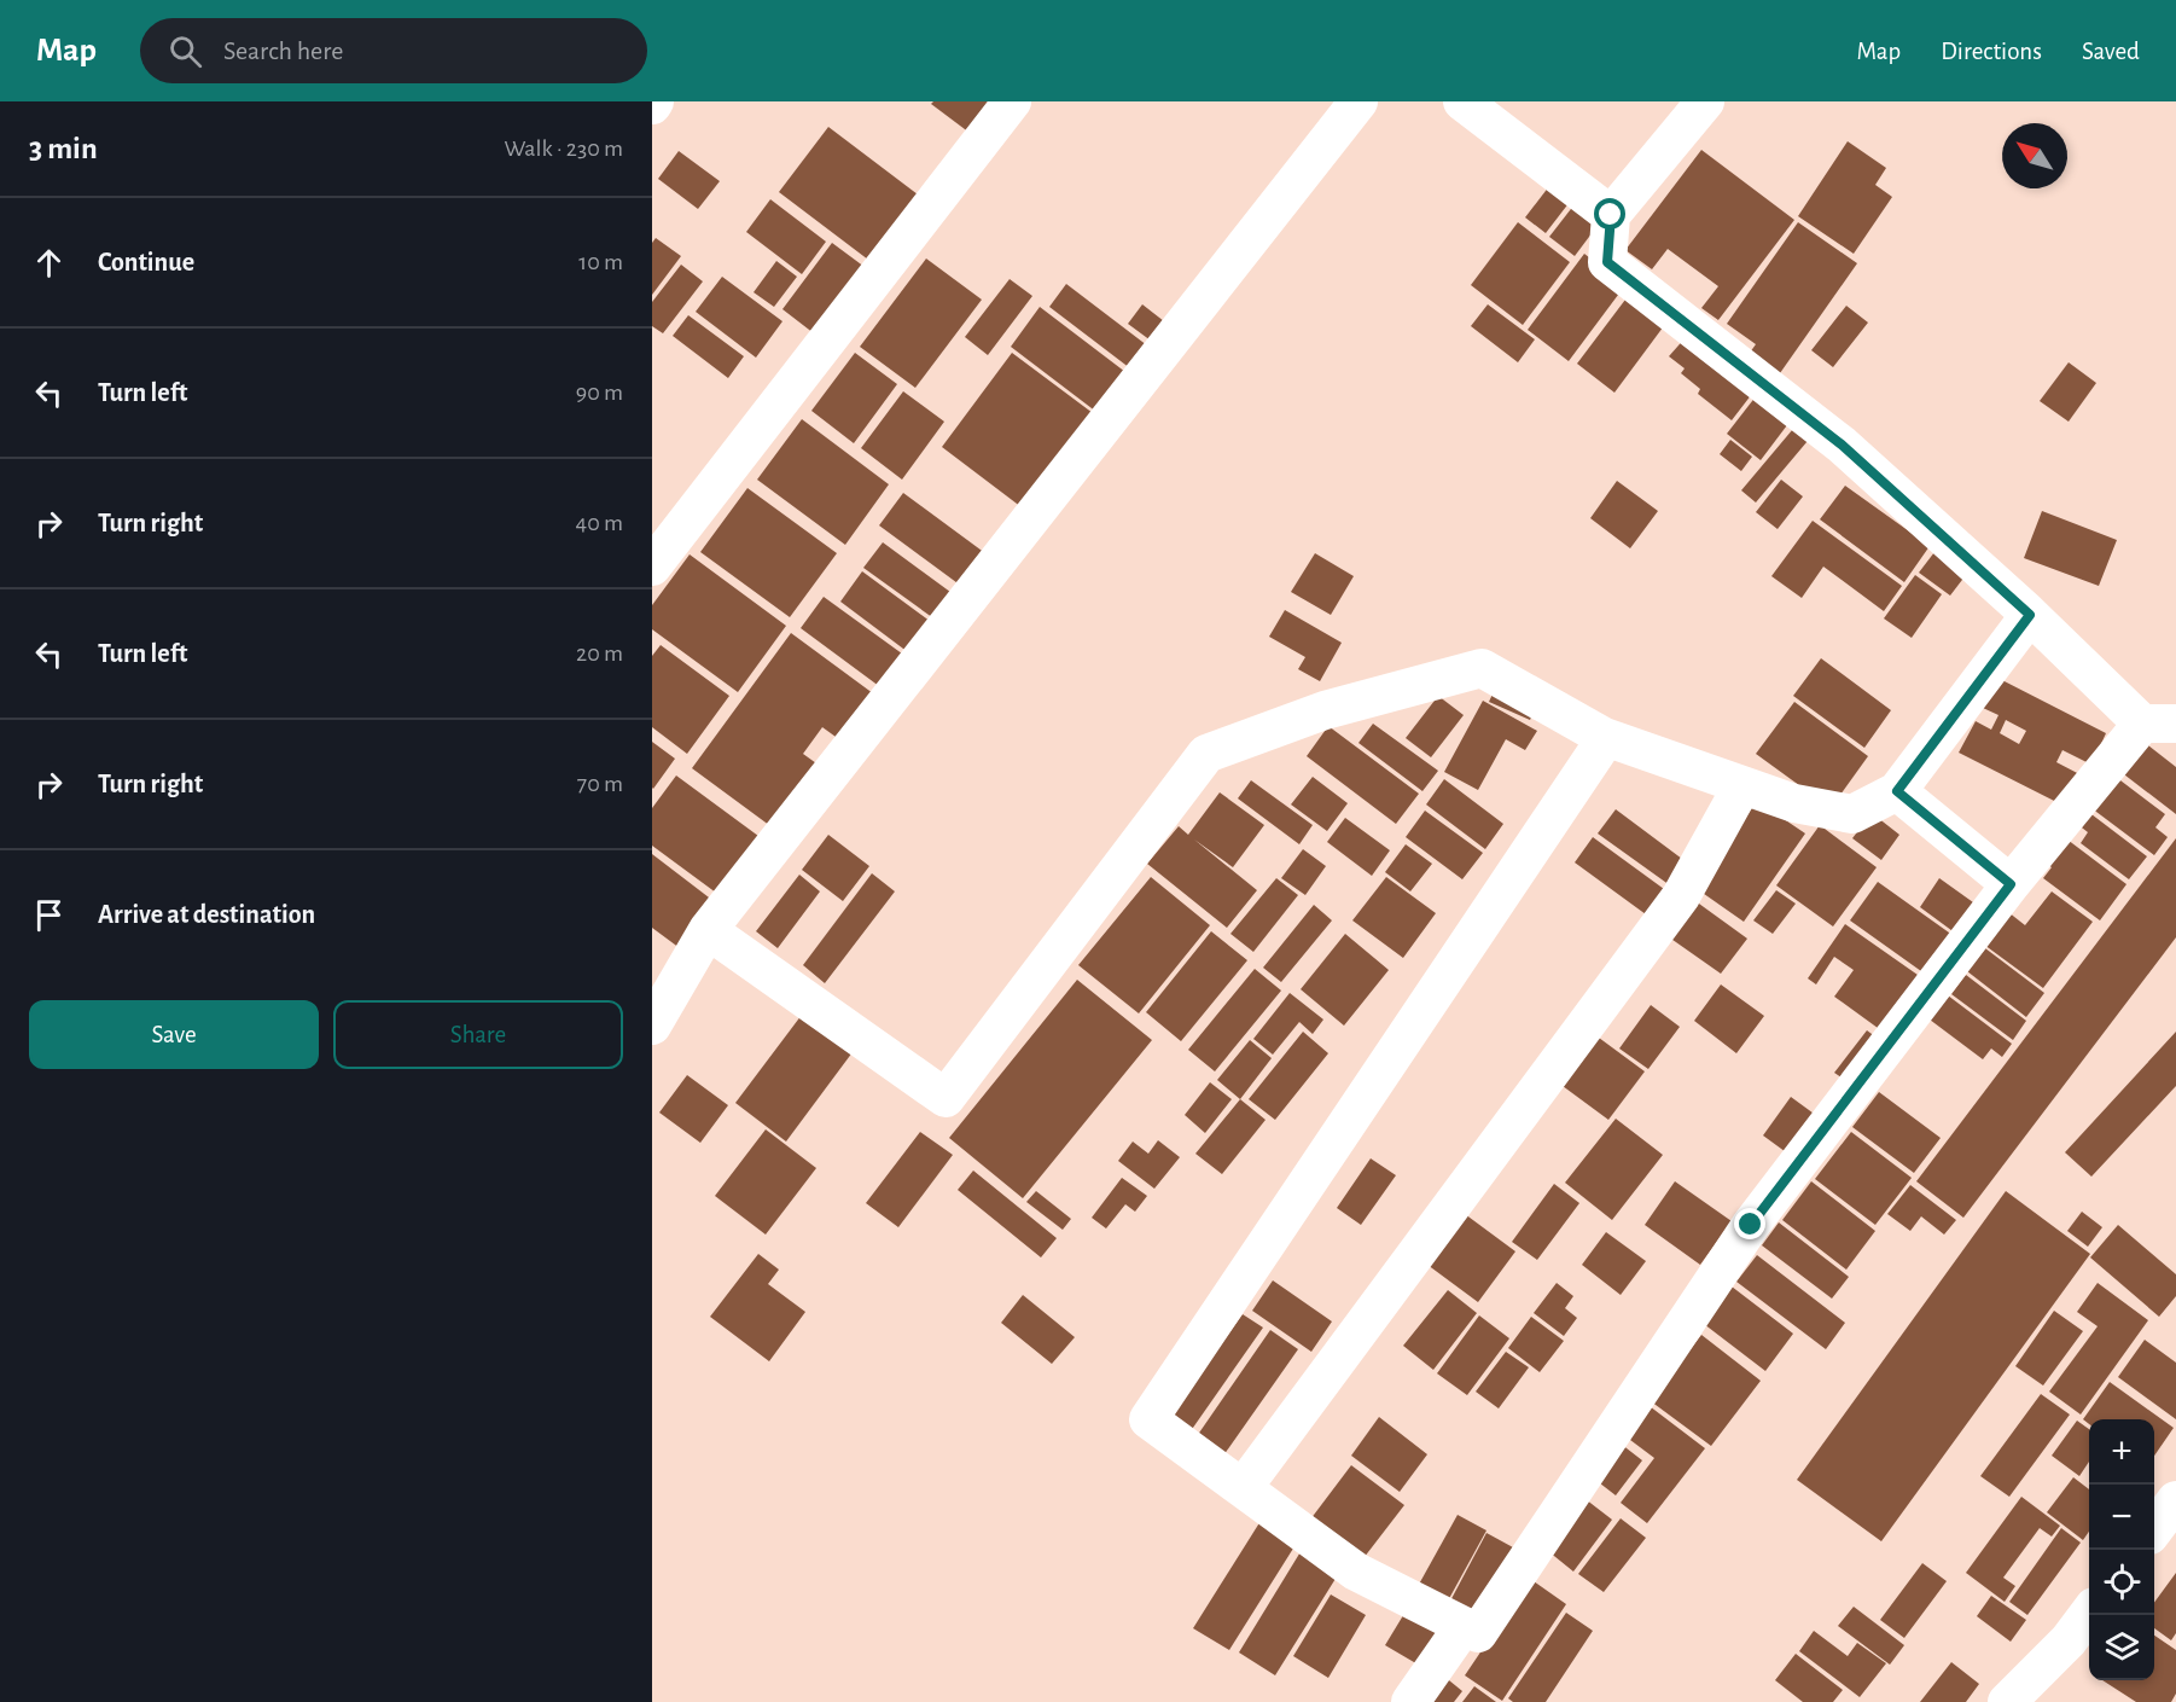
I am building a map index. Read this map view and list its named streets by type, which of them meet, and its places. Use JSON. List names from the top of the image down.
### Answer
{
  "north": "top left",
  "page": {
    "header": "Map",
    "search": "Search here",
    "nav": ["Map", "Directions", "Saved"],
    "heading": ["3 min", "Walk · 230 m"],
    "list": [
      ["Continue", "10 m"],
      ["Turn left", "90 m"],
      ["Turn right", "40 m"],
      ["Turn left", "20 m"],
      ["Turn right", "70 m"],
      "Arrive at destination"
    ],
    "buttons": ["Save", "Share"],
    "map_buttons": ["+", "−"]
  }
}
